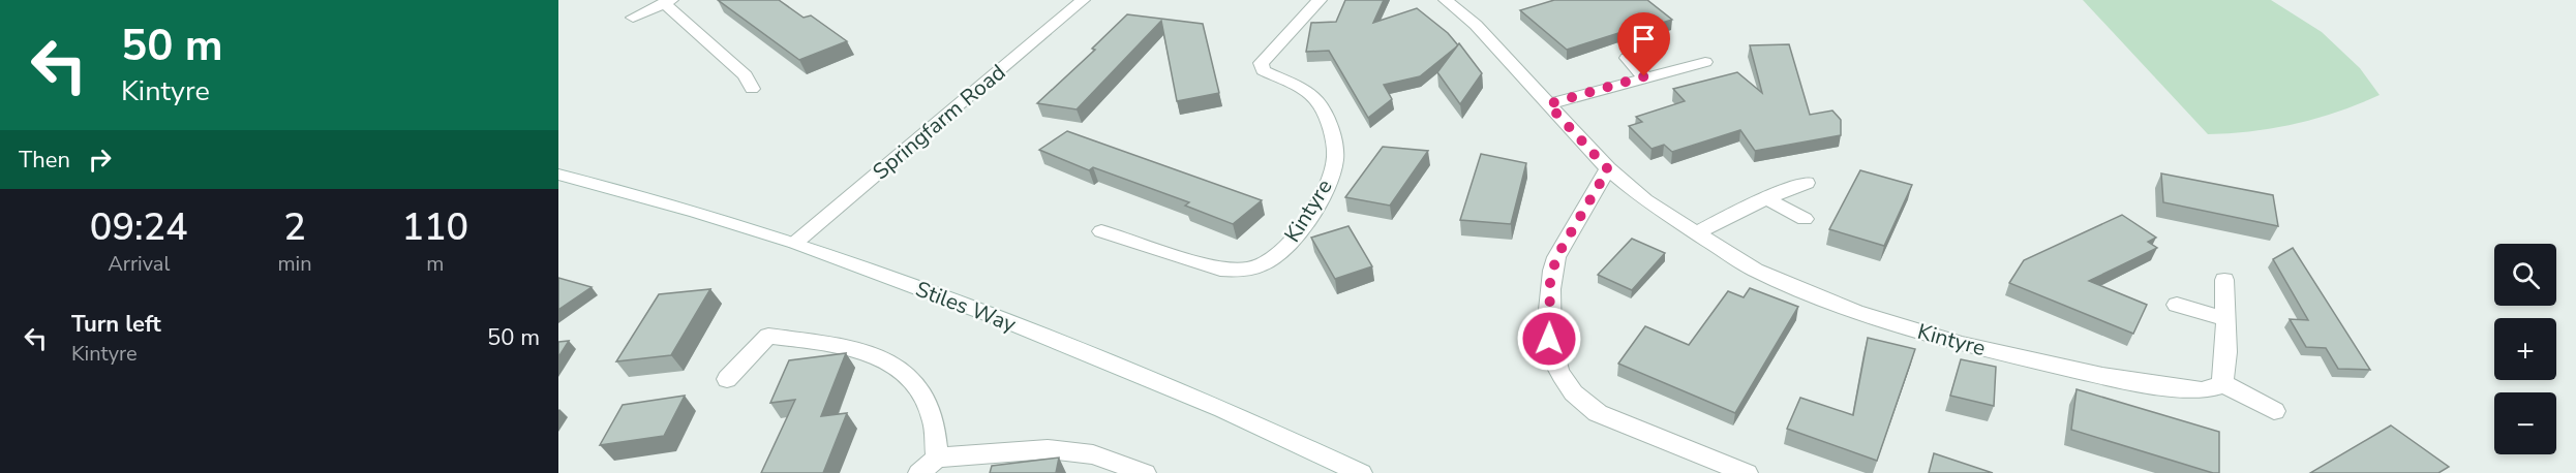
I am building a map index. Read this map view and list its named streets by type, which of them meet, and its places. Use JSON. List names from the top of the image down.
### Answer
{
  "streets": {
    "street": ["Springfarm Road", "Kintyre", "Stiles Way"]
  },
  "crossings": [
    ["Springfarm Road", "Stiles Way"]
  ],
  "page": {
    "turn": ["50 m", "Kintyre"],
    "then": "Then",
    "eta": [
      "09:24",
      "Arrival",
      "2",
      "min",
      "110",
      "m"
    ],
    "map_buttons": ["+", "−"],
    "list": [
      {
        "name": "Turn left",
        "note": "Kintyre",
        "value": "50 m"
      }
    ]
  }
}
